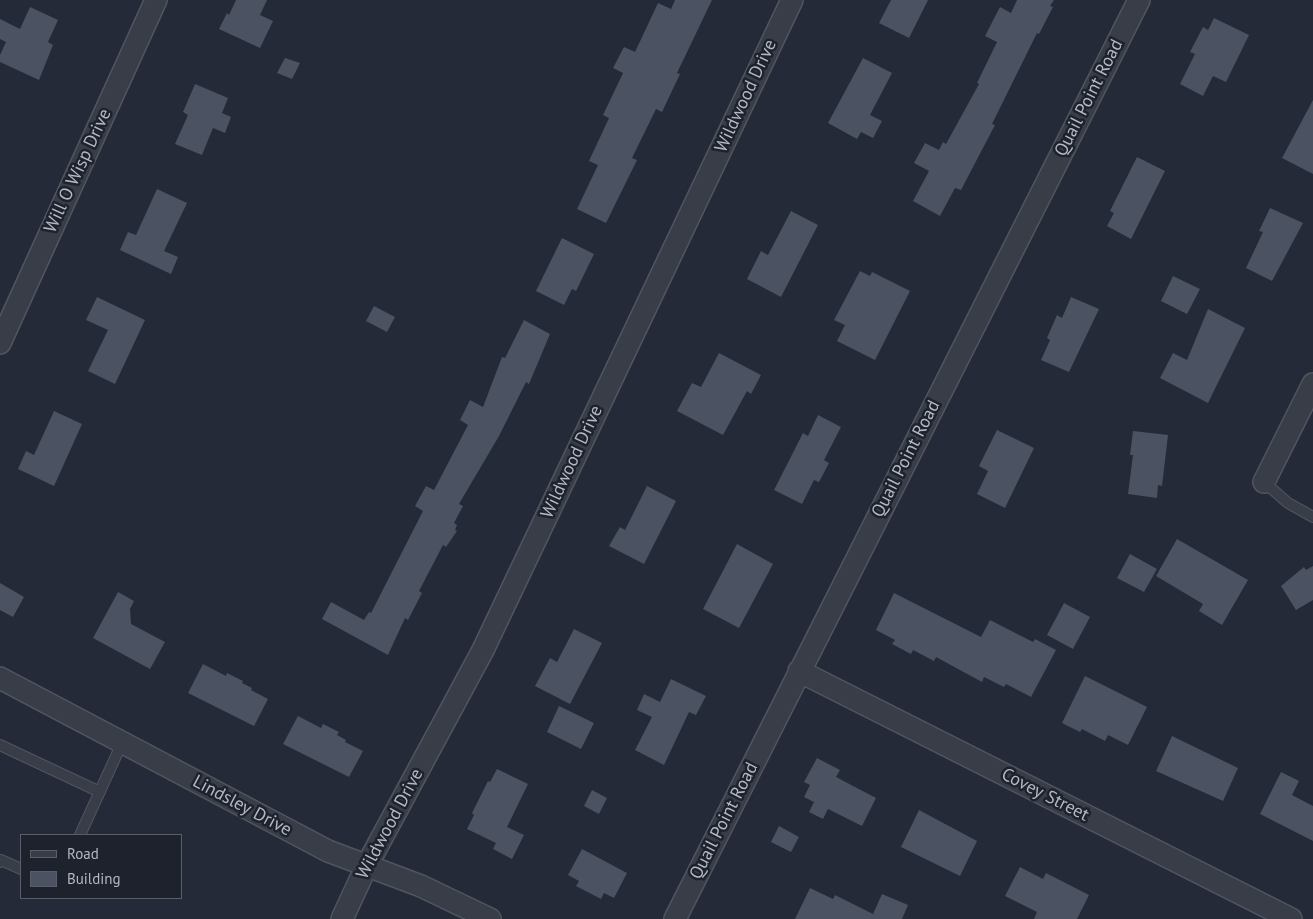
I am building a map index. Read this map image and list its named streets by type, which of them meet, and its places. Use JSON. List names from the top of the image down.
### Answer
{
  "streets": {
    "street": [
      "Wildwood Drive",
      "Quail Point Road",
      "Will O Wisp Drive",
      "Covey Street",
      "Lindsley Drive"
    ]
  },
  "crossings": [
    ["Wildwood Drive", "Lindsley Drive"],
    ["Quail Point Road", "Covey Street"]
  ],
  "legend": ["Road", "Building"]
}
